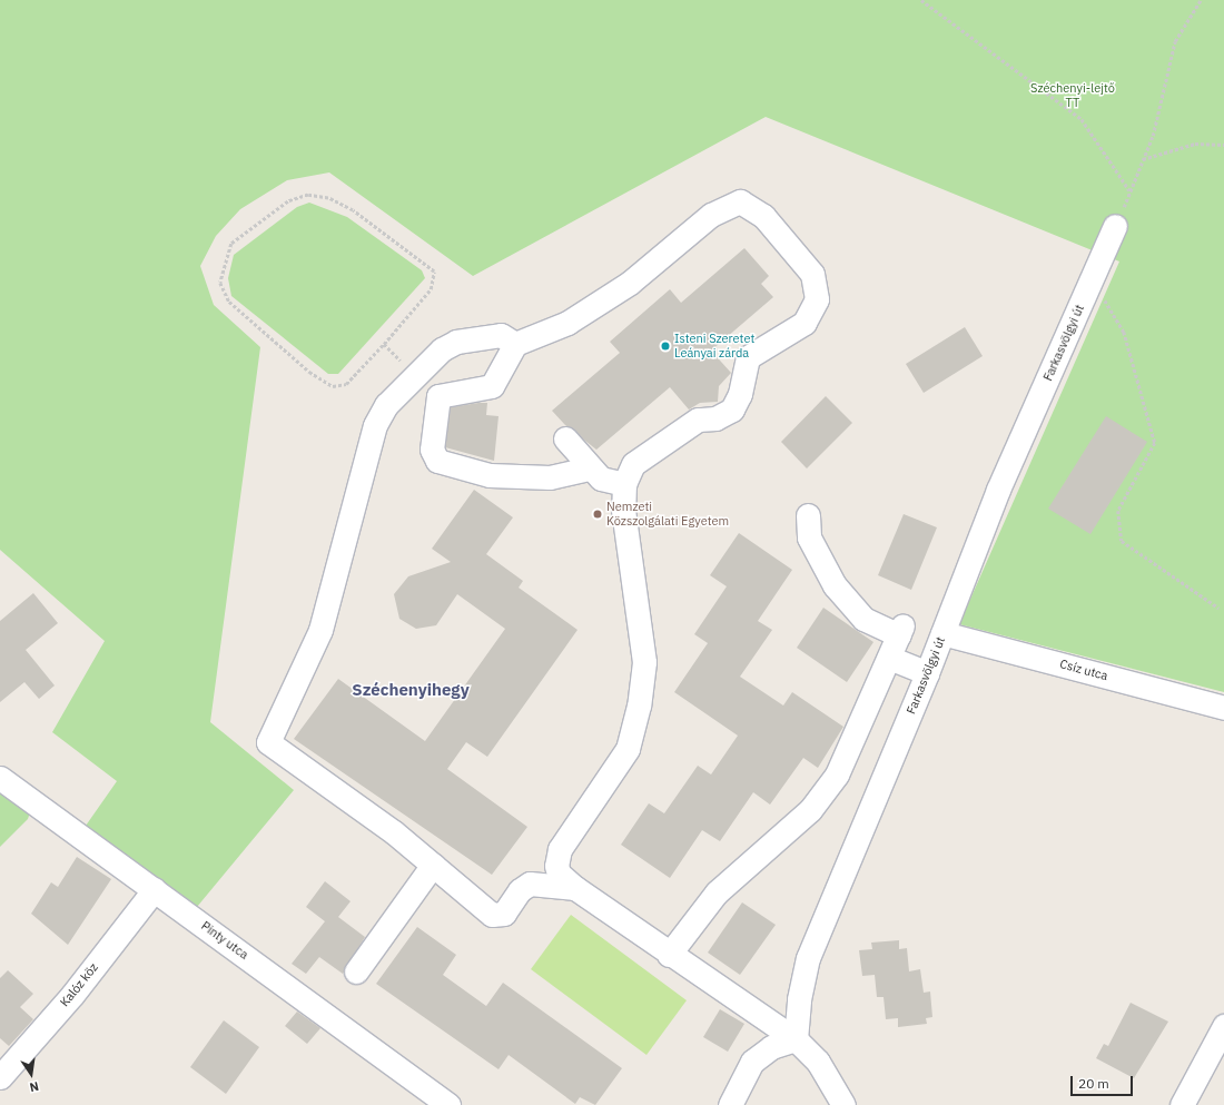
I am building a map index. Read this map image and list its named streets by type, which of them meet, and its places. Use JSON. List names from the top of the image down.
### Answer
{
  "streets": {
    "street": [
      "Farkasvölgyi út",
      "Csíz utca",
      "Pinty utca",
      "Kalóz köz"
    ]
  },
  "crossings": [
    ["Farkasvölgyi út", "Csíz utca"],
    ["Pinty utca", "Kalóz köz"]
  ],
  "districts": ["Széchenyihegy"],
  "parks": ["Széchenyi-lejtő TT"],
  "places": ["Isteni Szeretet Leányai zárda", "Nemzeti Közszolgálati Egyetem"],
  "scale_bar": "20 m",
  "north": "bottom"
}
